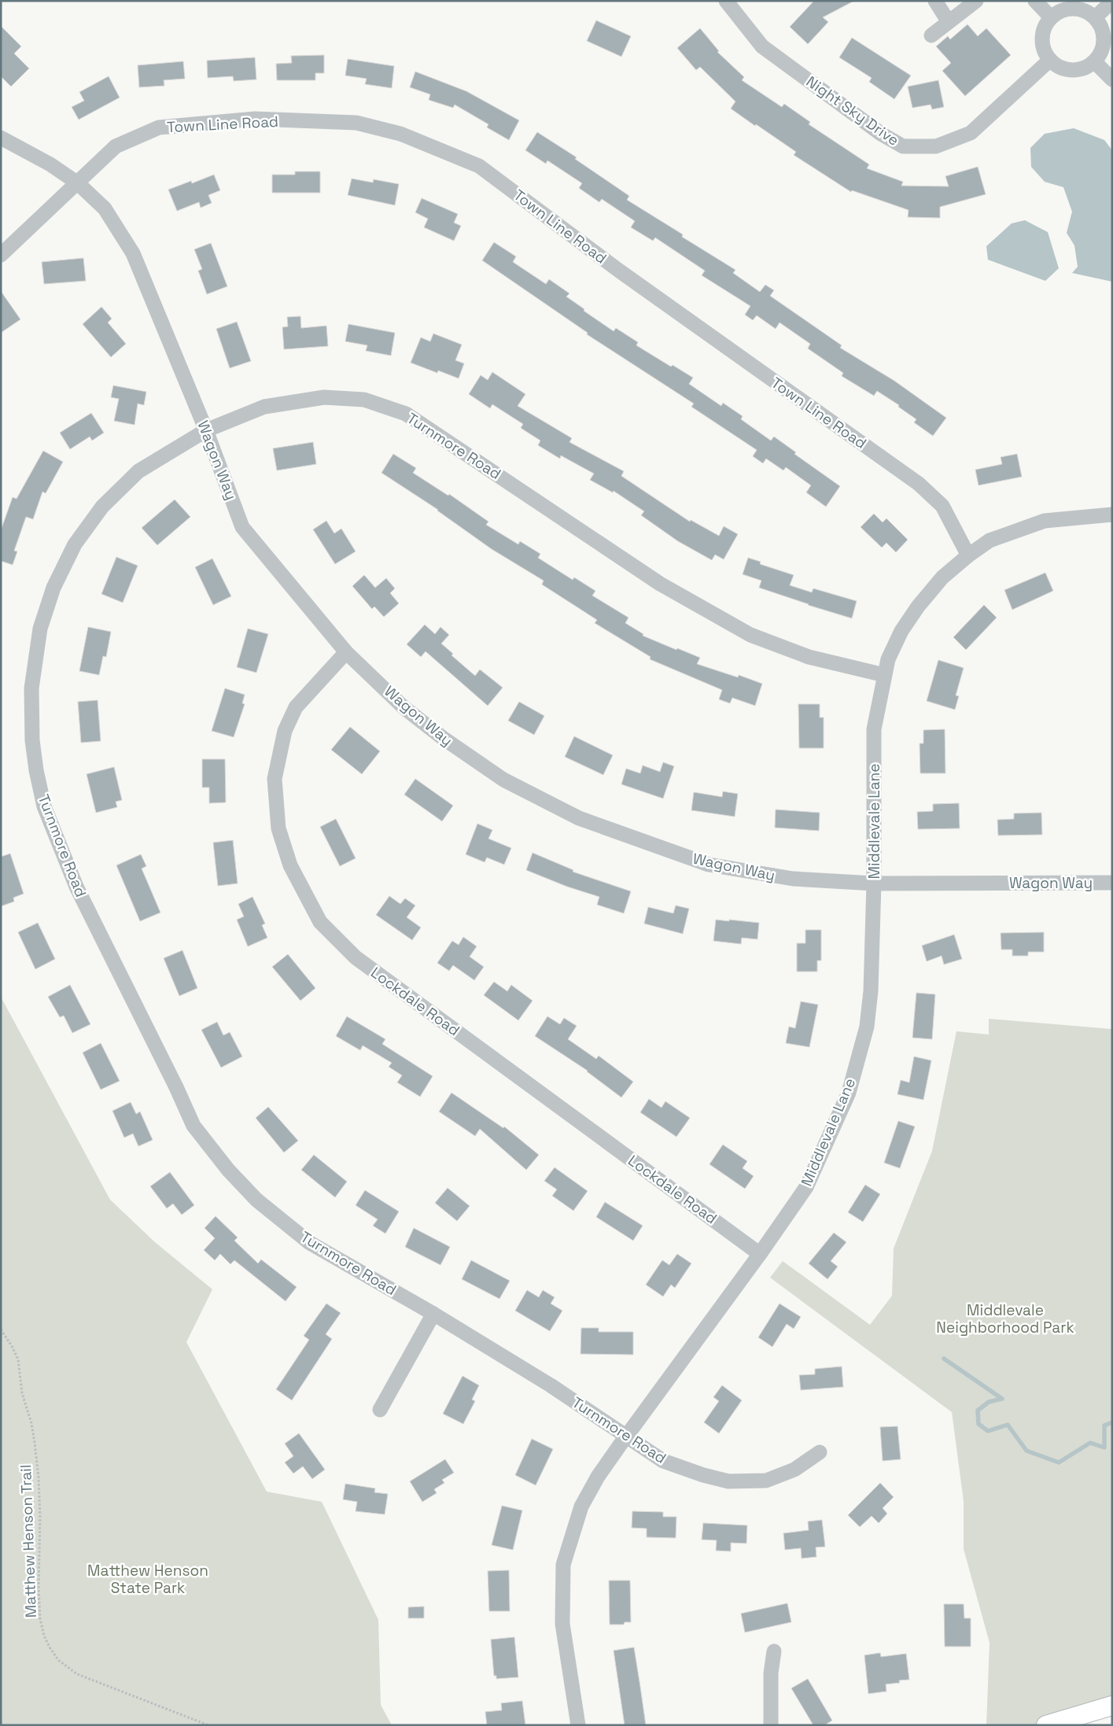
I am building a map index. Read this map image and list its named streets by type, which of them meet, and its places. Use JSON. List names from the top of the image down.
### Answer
{
  "streets": {
    "street": [
      "Night Sky Drive",
      "Town Line Road",
      "Turnmore Road",
      "Wagon Way",
      "Middlevale Lane",
      "Lockdale Road"
    ],
    "path": ["Matthew Henson Trail"]
  },
  "crossings": [
    ["Town Line Road", "Wagon Way"],
    ["Town Line Road", "Middlevale Lane"],
    ["Turnmore Road", "Wagon Way"],
    ["Turnmore Road", "Middlevale Lane"],
    ["Wagon Way", "Middlevale Lane"],
    ["Wagon Way", "Lockdale Road"],
    ["Middlevale Lane", "Lockdale Road"]
  ],
  "parks": ["Middlevale Neighborhood Park", "Matthew Henson State Park"]
}
